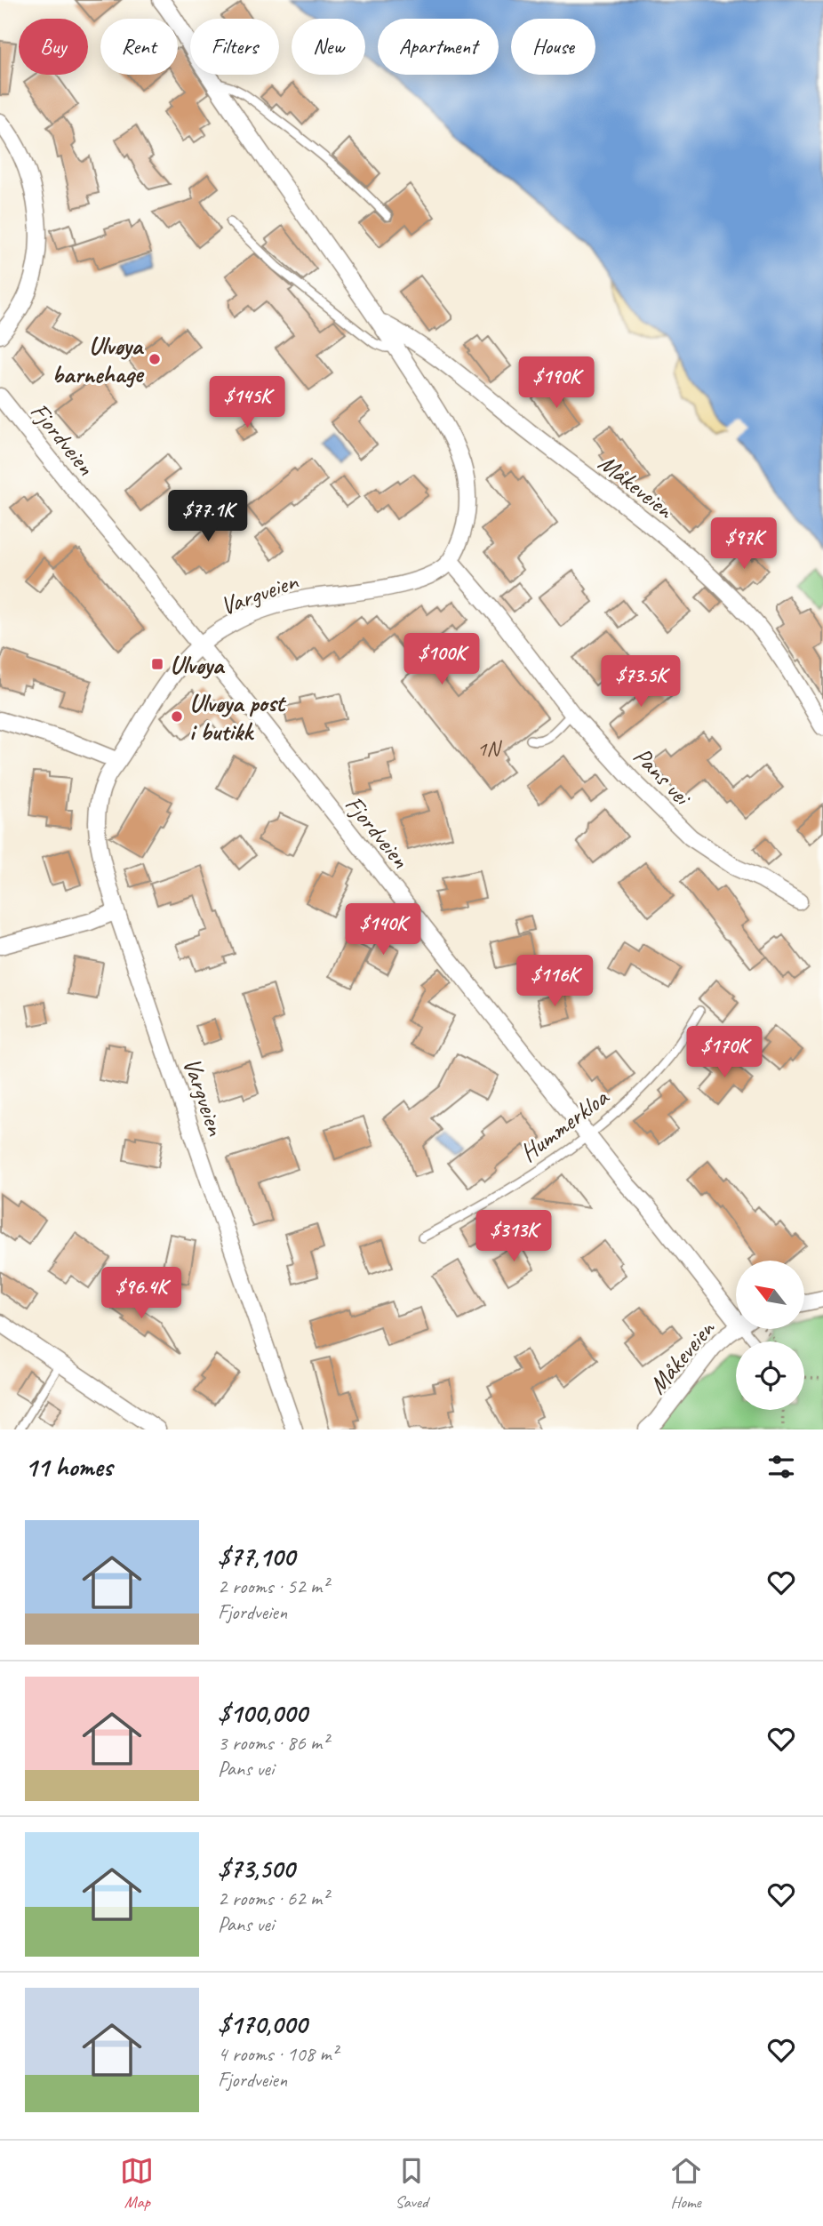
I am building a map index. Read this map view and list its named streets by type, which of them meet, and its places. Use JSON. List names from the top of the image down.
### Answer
{
  "streets": {
    "street": [
      "Fjordveien",
      "Måkeveien",
      "Vargveien",
      "Pans vei"
    ],
    "lane": ["Hummerkloa"]
  },
  "crossings": [
    ["Fjordveien", "Vargveien"],
    ["Fjordveien", "Hummerkloa"],
    ["Vargveien", "Pans vei"]
  ],
  "places": {
    "other": ["Ulvøya barnehage", "Ulvøya post i butikk"],
    "transit": ["Ulvøya"]
  },
  "house_numbers": ["1N"],
  "north": "top left",
  "page": {
    "chip": [
      "Buy",
      "Rent",
      "Filters",
      "New",
      "Apartment",
      "House"
    ],
    "price": [
      "$190K",
      "$145K",
      "$77.1K",
      "$97K",
      "$100K",
      "$73.5K",
      "$140K",
      "$116K",
      "$170K",
      "$313K",
      "$96.4K"
    ],
    "heading": "11 homes",
    "list": [
      {
        "name": "$77,100",
        "note": "2 rooms · 52 m² · Fjordveien"
      },
      {
        "name": "$100,000",
        "note": "3 rooms · 86 m² · Pans vei"
      },
      {
        "name": "$73,500",
        "note": "2 rooms · 62 m² · Pans vei"
      },
      {
        "name": "$170,000",
        "note": "4 rooms · 108 m² · Fjordveien"
      }
    ],
    "tabs": ["Map", "Saved", "Home"]
  }
}
